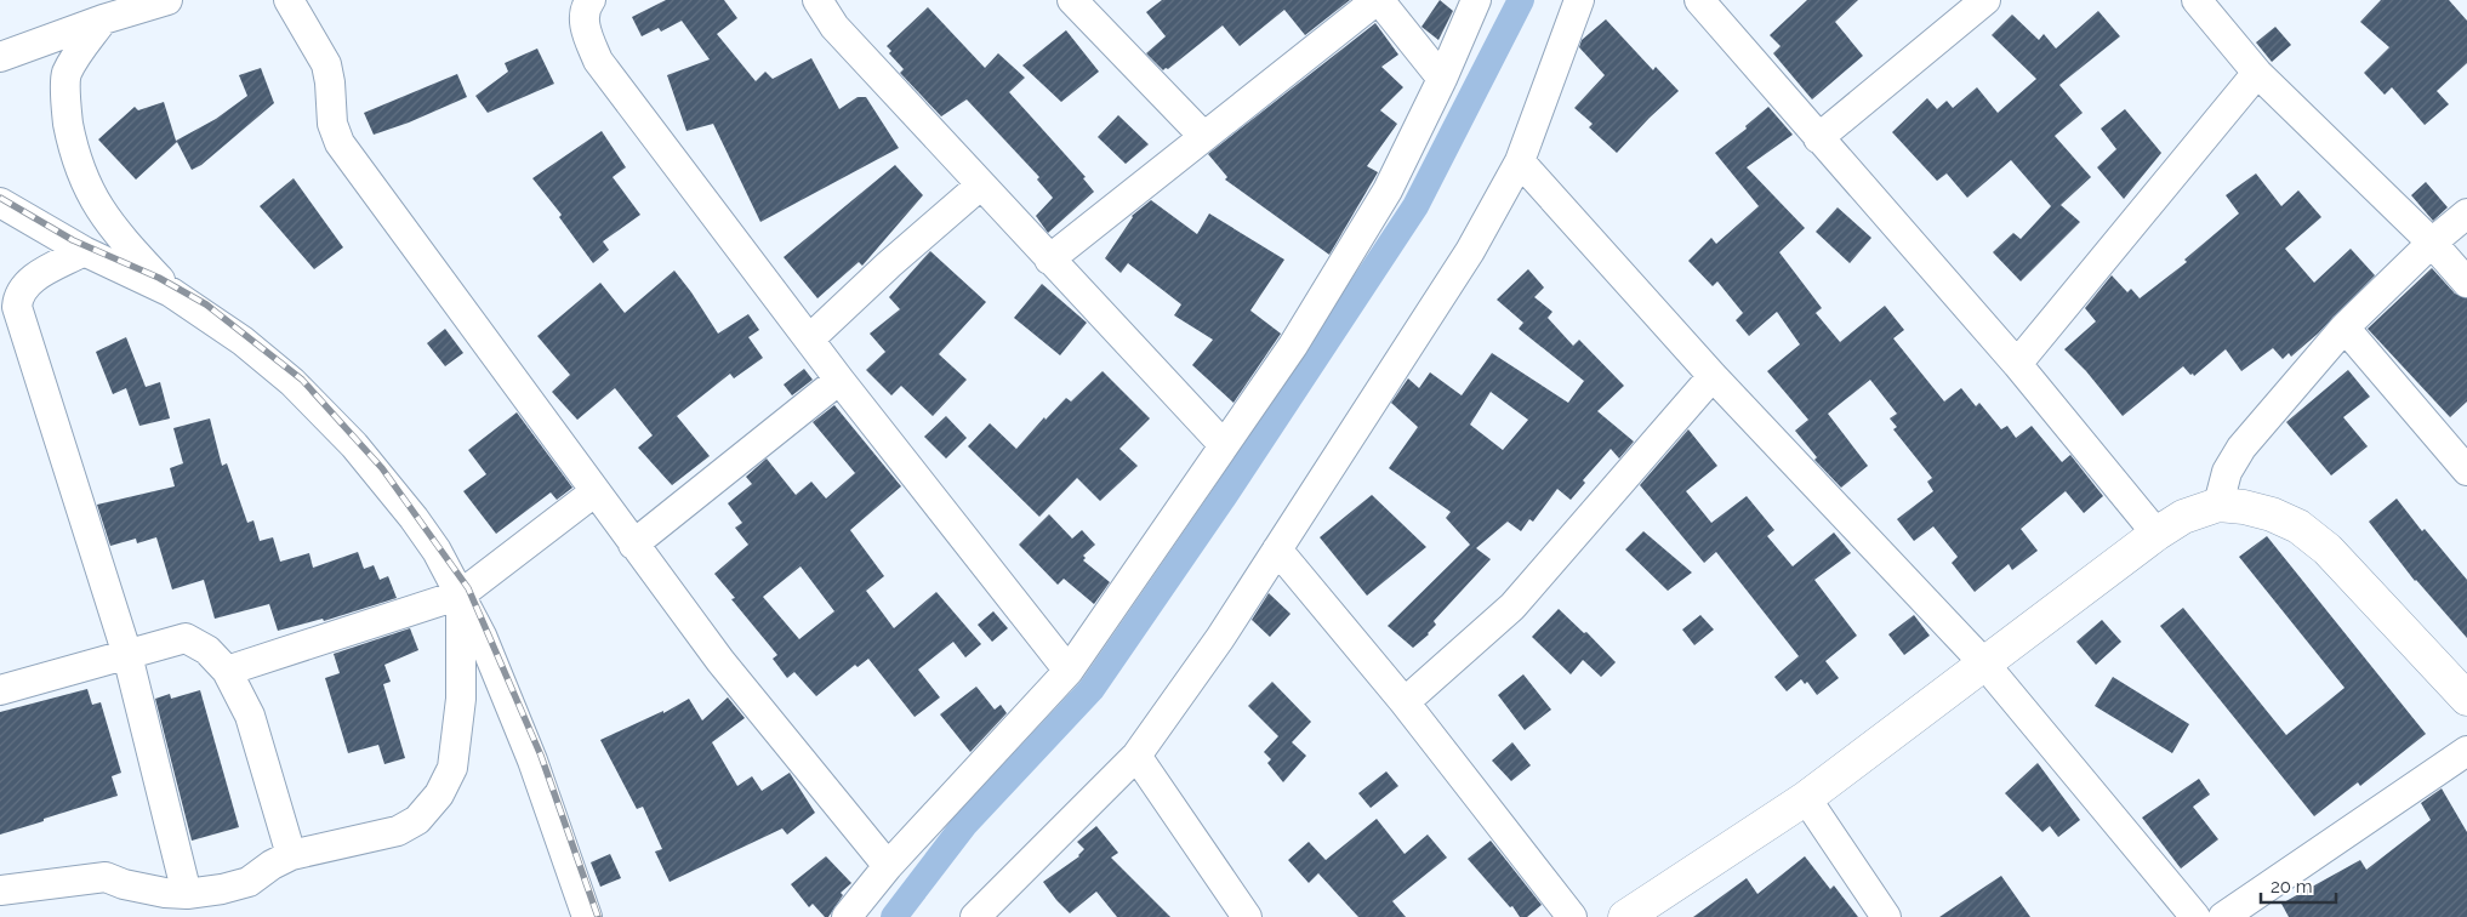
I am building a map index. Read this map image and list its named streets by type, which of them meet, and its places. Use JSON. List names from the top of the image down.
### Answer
{
  "scale_bar": "20 m"
}
